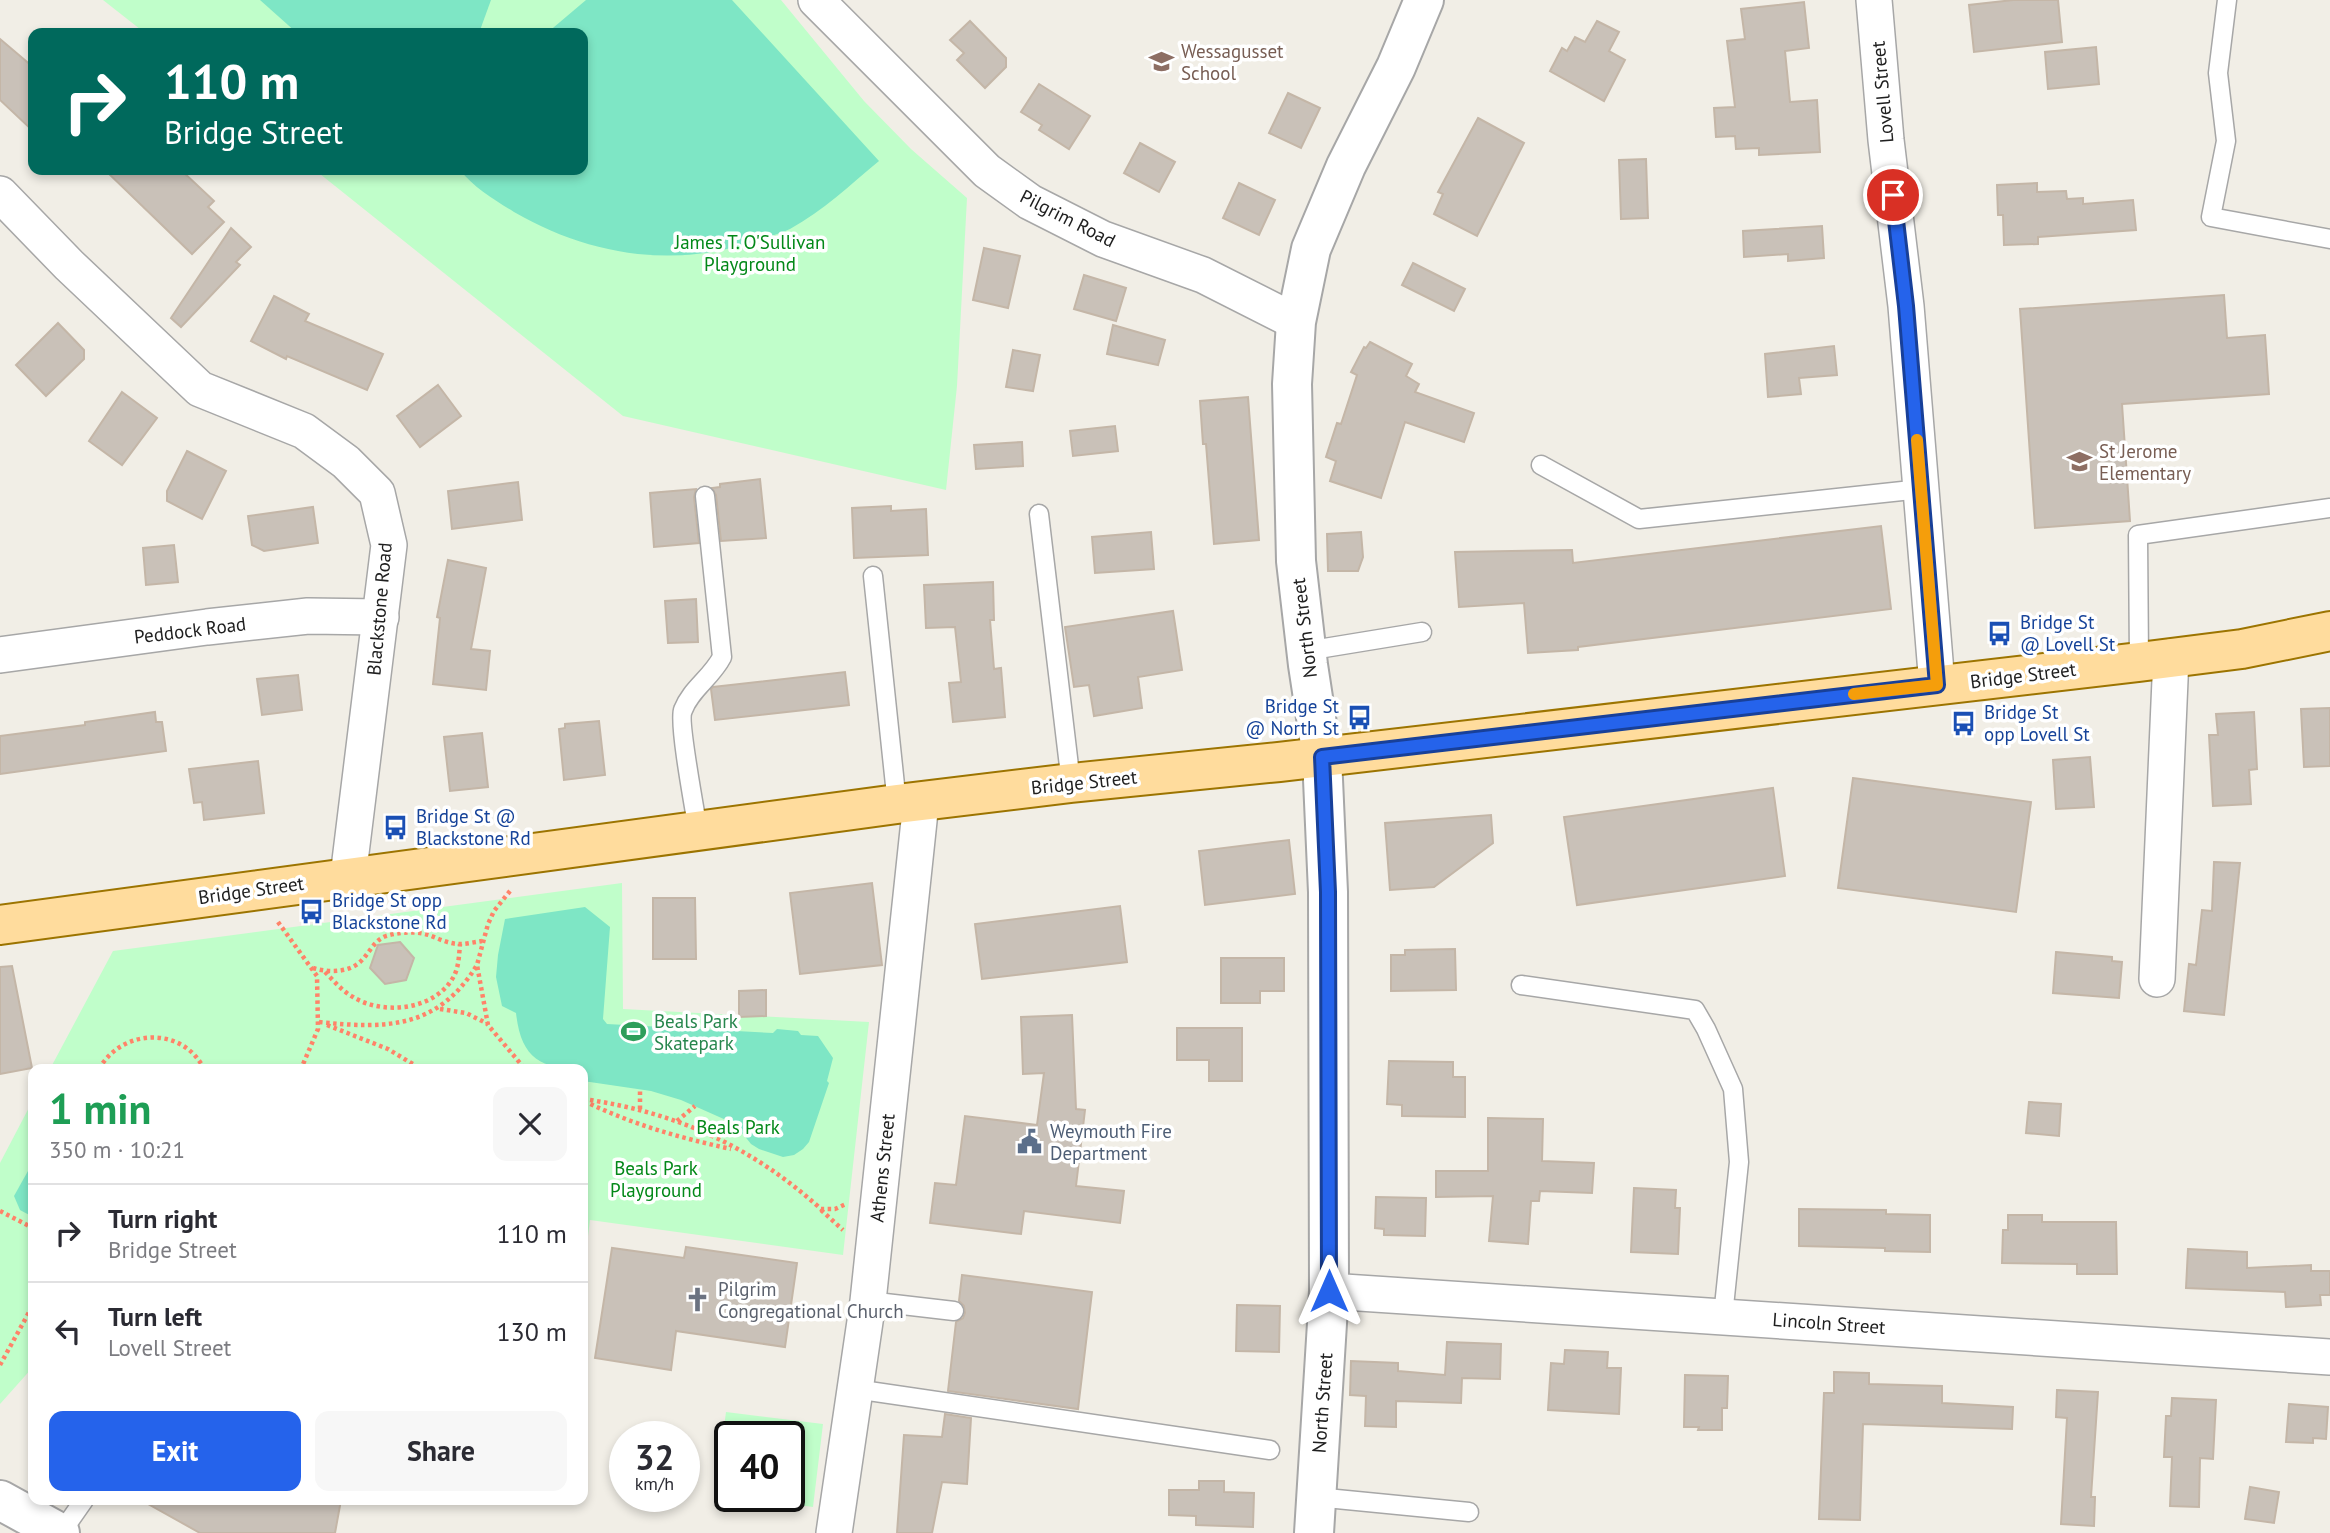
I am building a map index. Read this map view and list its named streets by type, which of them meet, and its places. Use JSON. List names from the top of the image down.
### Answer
{
  "streets": {
    "main road": ["Bridge Street"],
    "street": [
      "Lovell Street",
      "Pilgrim Road",
      "Blackstone Road",
      "North Street",
      "Peddock Road",
      "Athens Street",
      "Lincoln Street"
    ]
  },
  "crossings": [
    ["Lovell Street", "Bridge Street"],
    ["Pilgrim Road", "North Street"],
    ["Blackstone Road", "Peddock Road"],
    ["Blackstone Road", "Bridge Street"],
    ["North Street", "Bridge Street"],
    ["North Street", "Lincoln Street"],
    ["Bridge Street", "Athens Street"]
  ],
  "parks": ["James T. O'Sullivan Playground", "Beals Park", "Beals Park Playground"],
  "places": {
    "school or university": ["Wessagusset School", "St Jerome Elementary"],
    "bus stop": [
      "Bridge St @ Lovell St",
      "Bridge St @ North St",
      "Bridge St opp Lovell St",
      "Bridge St @ Blackstone Rd",
      "Bridge St opp Blackstone Rd"
    ],
    "sports": ["Beals Park Skatepark"],
    "public building": ["Weymouth Fire Department"],
    "church": ["Pilgrim Congregational Church"]
  },
  "page": {
    "turn": ["110 m", "Bridge Street"],
    "heading": ["1 min", "350 m · 10:21"],
    "list": [
      {
        "name": "Turn right",
        "note": "Bridge Street",
        "value": "110 m"
      },
      {
        "name": "Turn left",
        "note": "Lovell Street",
        "value": "130 m"
      }
    ],
    "buttons": ["Exit", "Share"],
    "speed": "32 km/h",
    "limit": "40"
  }
}
